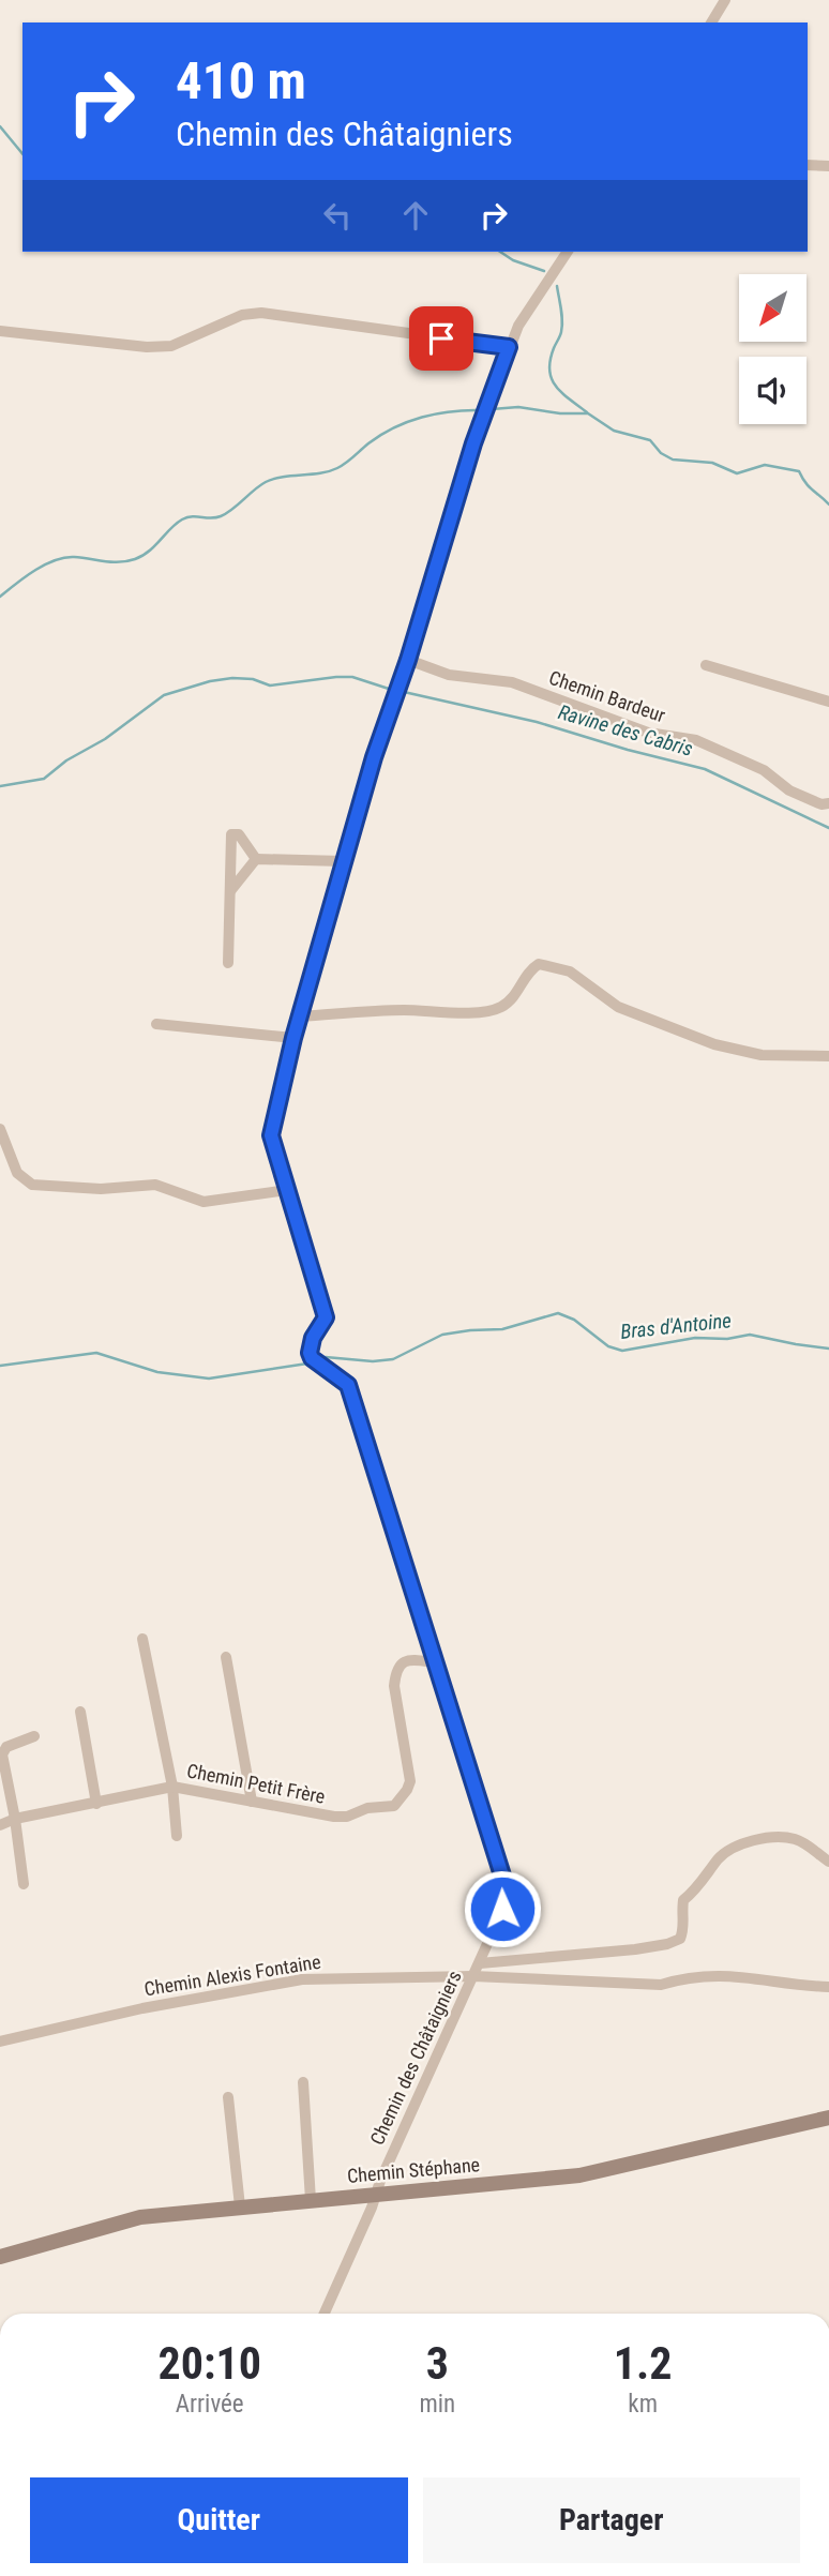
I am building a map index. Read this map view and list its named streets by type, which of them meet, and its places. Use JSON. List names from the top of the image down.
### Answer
{
  "streets": {
    "main road": ["Chemin Stéphane"],
    "street": [
      "Chemin Bardeur",
      "Chemin Petit Frère",
      "Chemin Alexis Fontaine",
      "Chemin des Châtaigniers"
    ]
  },
  "crossings": [
    ["Chemin Bardeur", "Chemin des Châtaigniers"],
    ["Chemin Petit Frère", "Chemin des Châtaigniers"],
    ["Chemin Alexis Fontaine", "Chemin des Châtaigniers"],
    ["Chemin des Châtaigniers", "Chemin Stéphane"]
  ],
  "water": ["Ravine des Cabris", "Bras d'Antoine"],
  "north": "bottom left",
  "page": {
    "turn": ["410 m", "Chemin des Châtaigniers"],
    "eta": [
      "20:10",
      "Arrivée",
      "3",
      "min",
      "1.2",
      "km"
    ],
    "buttons": ["Quitter", "Partager"]
  }
}
